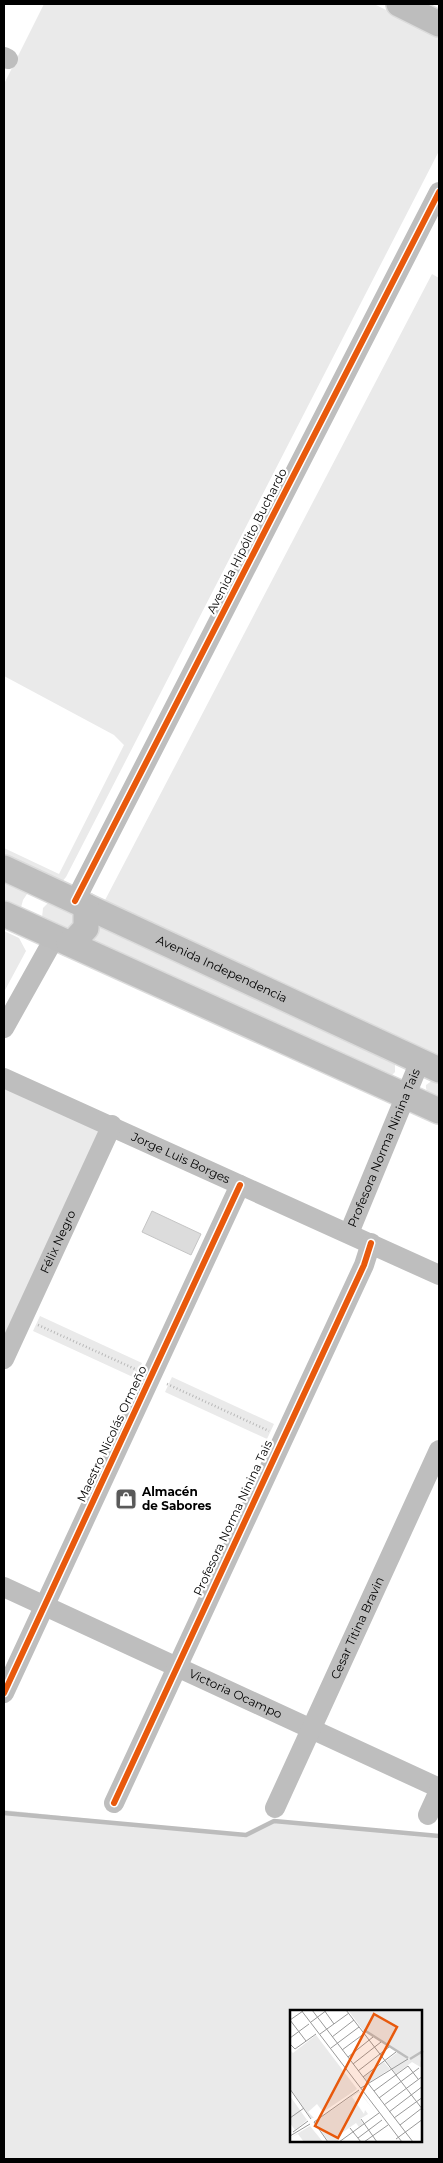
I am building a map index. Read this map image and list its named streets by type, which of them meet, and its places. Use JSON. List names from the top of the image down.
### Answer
{
  "streets": {
    "main road": ["Avenida Independencia"],
    "street": [
      "Avenida Hipólito Buchardo",
      "Profesora Norma Ninina Tais",
      "Jorge Luis Borges",
      "Félix Negro",
      "Maestro Nicolás Ormeño",
      "Cesar Titina Bravin",
      "Victoria Ocampo"
    ]
  },
  "crossings": [
    ["Avenida Hipólito Buchardo", "Avenida Independencia"],
    ["Avenida Independencia", "Profesora Norma Ninina Tais"],
    ["Profesora Norma Ninina Tais", "Jorge Luis Borges"],
    ["Profesora Norma Ninina Tais", "Victoria Ocampo"],
    ["Jorge Luis Borges", "Félix Negro"],
    ["Jorge Luis Borges", "Maestro Nicolás Ormeño"],
    ["Maestro Nicolás Ormeño", "Victoria Ocampo"],
    ["Cesar Titina Bravin", "Victoria Ocampo"]
  ],
  "places": {
    "shop": ["Almacén de Sabores"]
  }
}
